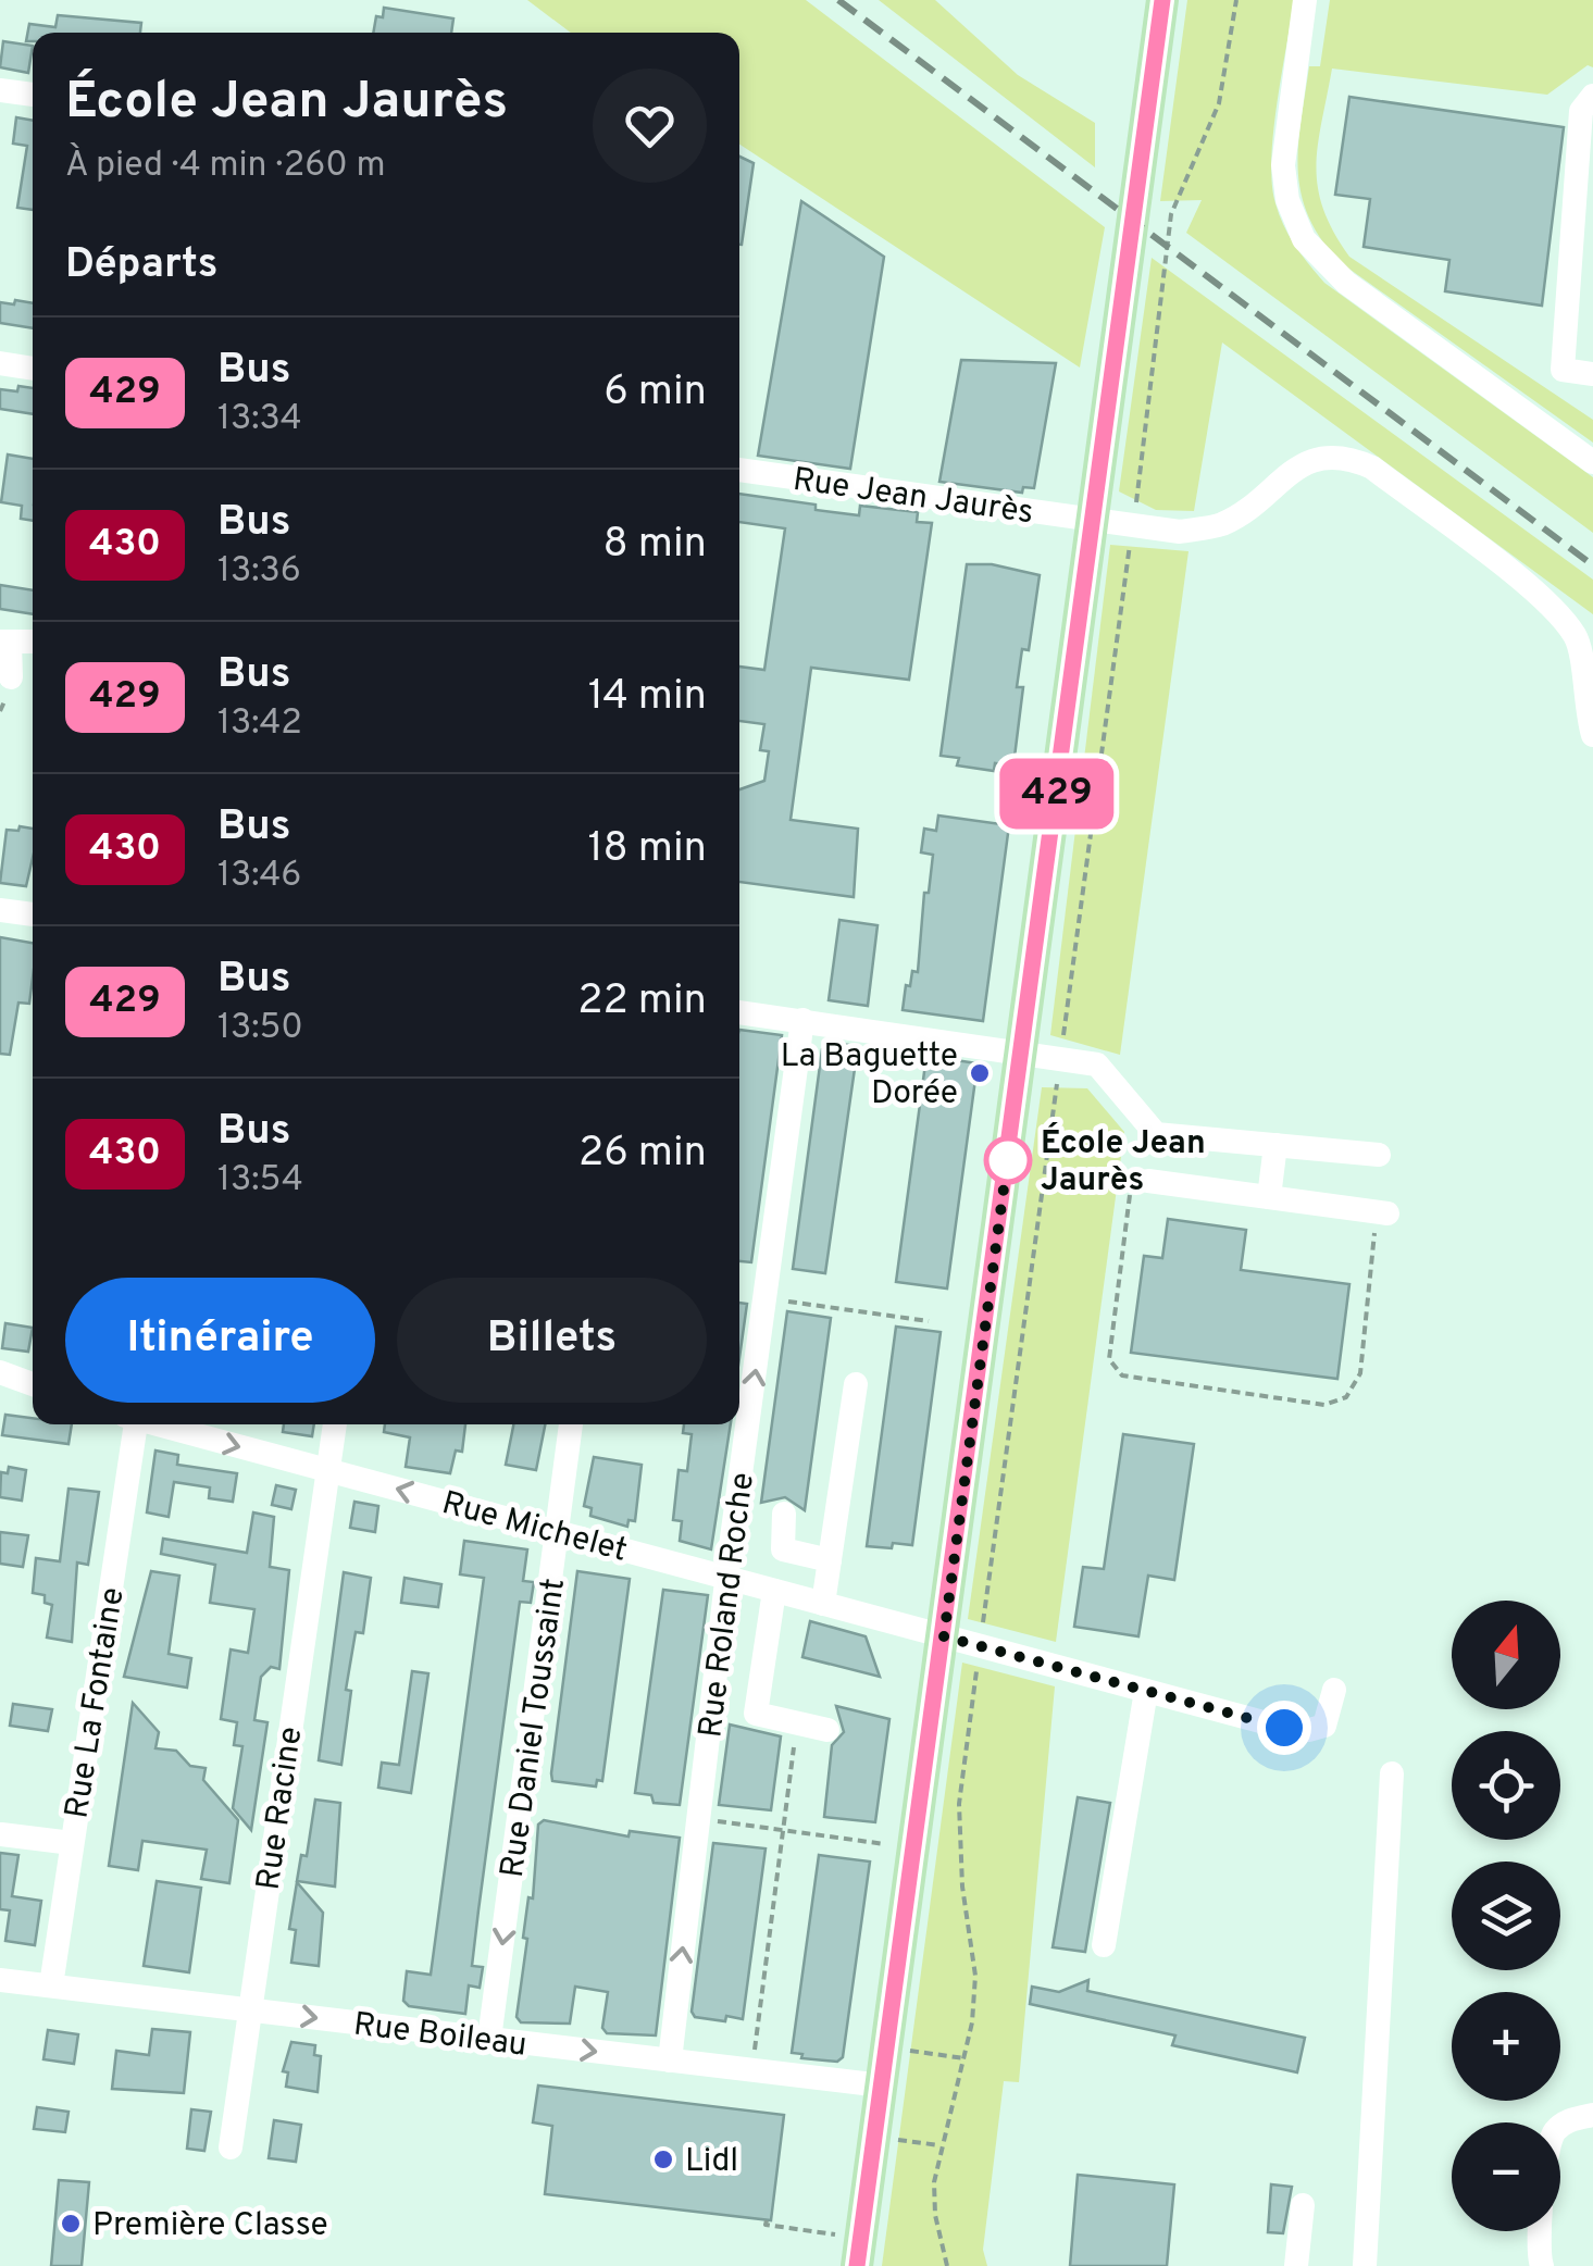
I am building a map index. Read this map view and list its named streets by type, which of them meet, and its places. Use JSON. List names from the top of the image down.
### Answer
{
  "streets": {
    "street": [
      "Rue Jean Jaurès",
      "Rue Michelet",
      "Rue Roland Roche",
      "Rue La Fontaine",
      "Rue Daniel Toussaint",
      "Rue Racine",
      "Rue Boileau"
    ]
  },
  "crossings": [
    ["Rue Michelet", "Rue Roland Roche"],
    ["Rue Michelet", "Rue Daniel Toussaint"],
    ["Rue Michelet", "Rue Racine"],
    ["Rue Roland Roche", "Rue Boileau"],
    ["Rue La Fontaine", "Rue Boileau"],
    ["Rue Daniel Toussaint", "Rue Boileau"],
    ["Rue Racine", "Rue Boileau"]
  ],
  "one_way": ["Rue Daniel Toussaint", "Rue Boileau"],
  "places": [
    "La Baguette Dorée",
    "École Jean Jaurès",
    "Lidl",
    "Première Classe"
  ],
  "lines": ["bus line 429"],
  "north": "top",
  "page": {
    "on_map": "429",
    "heading": [
      ["École Jean Jaurès", "À pied · 4 min · 260 m"],
      "Départs"
    ],
    "list": [
      {
        "mark": "429",
        "name": "Bus",
        "note": "13:34",
        "value": "6 min"
      },
      {
        "mark": "430",
        "name": "Bus",
        "note": "13:36",
        "value": "8 min"
      },
      {
        "mark": "429",
        "name": "Bus",
        "note": "13:42",
        "value": "14 min"
      },
      {
        "mark": "430",
        "name": "Bus",
        "note": "13:46",
        "value": "18 min"
      },
      {
        "mark": "429",
        "name": "Bus",
        "note": "13:50",
        "value": "22 min"
      },
      {
        "mark": "430",
        "name": "Bus",
        "note": "13:54",
        "value": "26 min"
      }
    ],
    "buttons": ["Itinéraire", "Billets"],
    "map_buttons": ["+", "−"]
  }
}
